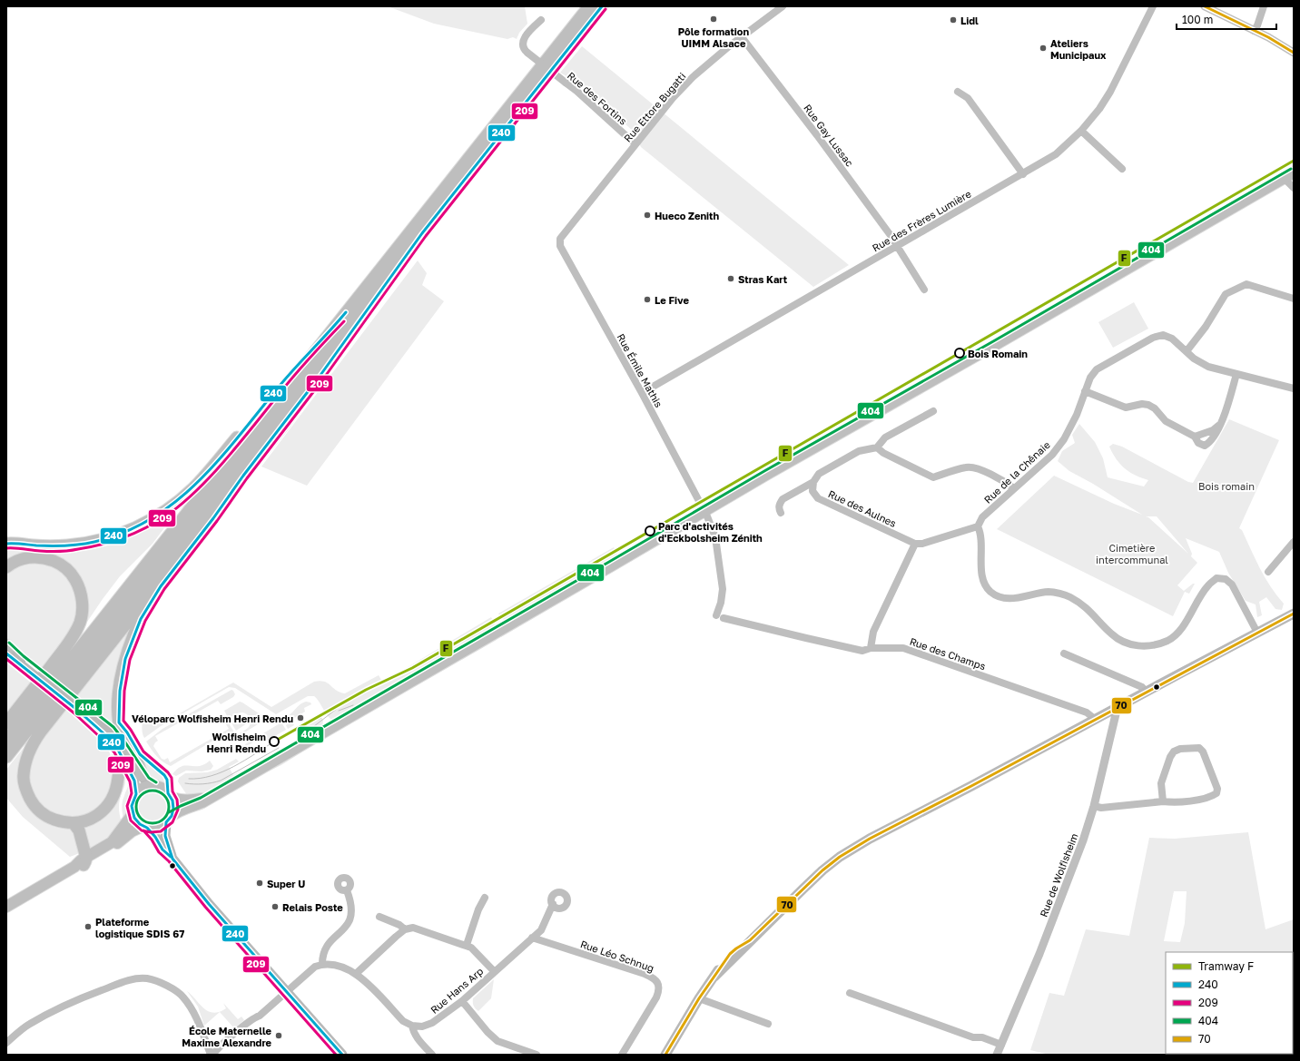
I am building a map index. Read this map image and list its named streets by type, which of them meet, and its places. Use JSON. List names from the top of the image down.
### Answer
{
  "streets": {
    "street": [
      "Rue des Fortins",
      "Rue Ettore Bugatti",
      "Rue Gay Lussac",
      "Rue des Frères Lumière",
      "Rue Émile Mathis",
      "Rue de la Chênaie",
      "Rue des Aulnes",
      "Rue des Champs",
      "Rue de Wolfisheim",
      "Rue Léo Schnug",
      "Rue Hans Arp"
    ]
  },
  "crossings": [
    ["Rue des Fortins", "Rue Ettore Bugatti"],
    ["Rue Ettore Bugatti", "Rue Gay Lussac"],
    ["Rue Ettore Bugatti", "Rue Émile Mathis"],
    ["Rue Gay Lussac", "Rue des Frères Lumière"],
    ["Rue des Frères Lumière", "Rue Émile Mathis"],
    ["Rue Émile Mathis", "Rue des Champs"],
    ["Rue Léo Schnug", "Rue Hans Arp"]
  ],
  "parks": ["Bois romain", "Cimetière intercommunal"],
  "places": [
    "Pôle formation UIMM Alsace",
    "Lidl",
    "Ateliers Municipaux",
    "Hueco Zenith",
    "Stras Kart",
    "Le Five",
    "Bois Romain",
    "Parc d'activités d'Eckbolsheim Zénith",
    "Véloparc Wolfisheim Henri Rendu",
    "Wolfisheim Henri Rendu",
    "Super U",
    "Relais Poste",
    "Plateforme logistique SDIS 67",
    "École Maternelle Maxime Alexandre"
  ],
  "lines": [
    "transit line 240",
    "transit line 70",
    "transit line 209",
    "tram line F",
    "transit line 404"
  ],
  "legend": [
    "Tramway F",
    "240",
    "209",
    "404",
    "70"
  ],
  "scale_bar": "100 m"
}
